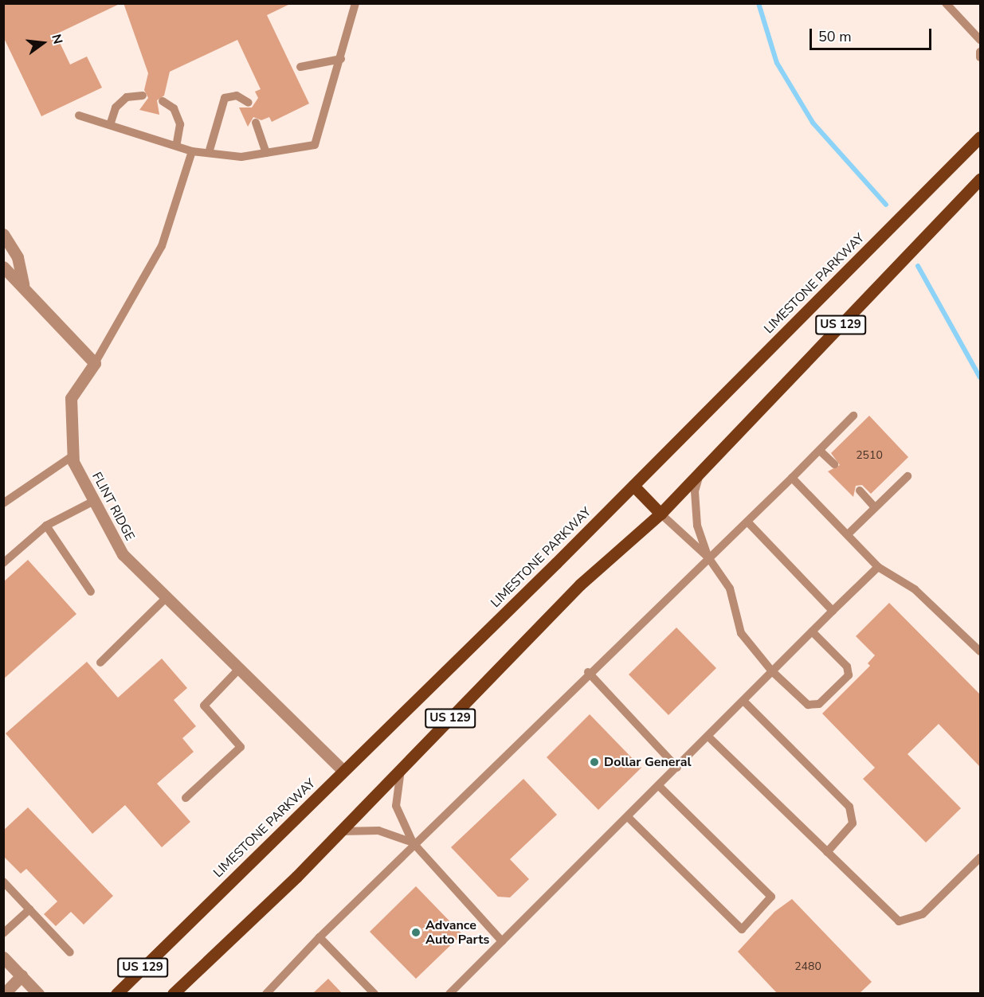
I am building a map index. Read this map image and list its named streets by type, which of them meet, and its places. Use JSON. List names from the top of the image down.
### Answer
{
  "streets": {
    "main road": ["LIMESTONE PARKWAY", "US 129"],
    "street": ["FLINT RIDGE"]
  },
  "crossings": [
    ["LIMESTONE PARKWAY", "FLINT RIDGE"]
  ],
  "places": ["Dollar General", "Advance Auto Parts"],
  "house_numbers": ["2510", "2480"],
  "scale_bar": "50 m",
  "north": "right"
}
